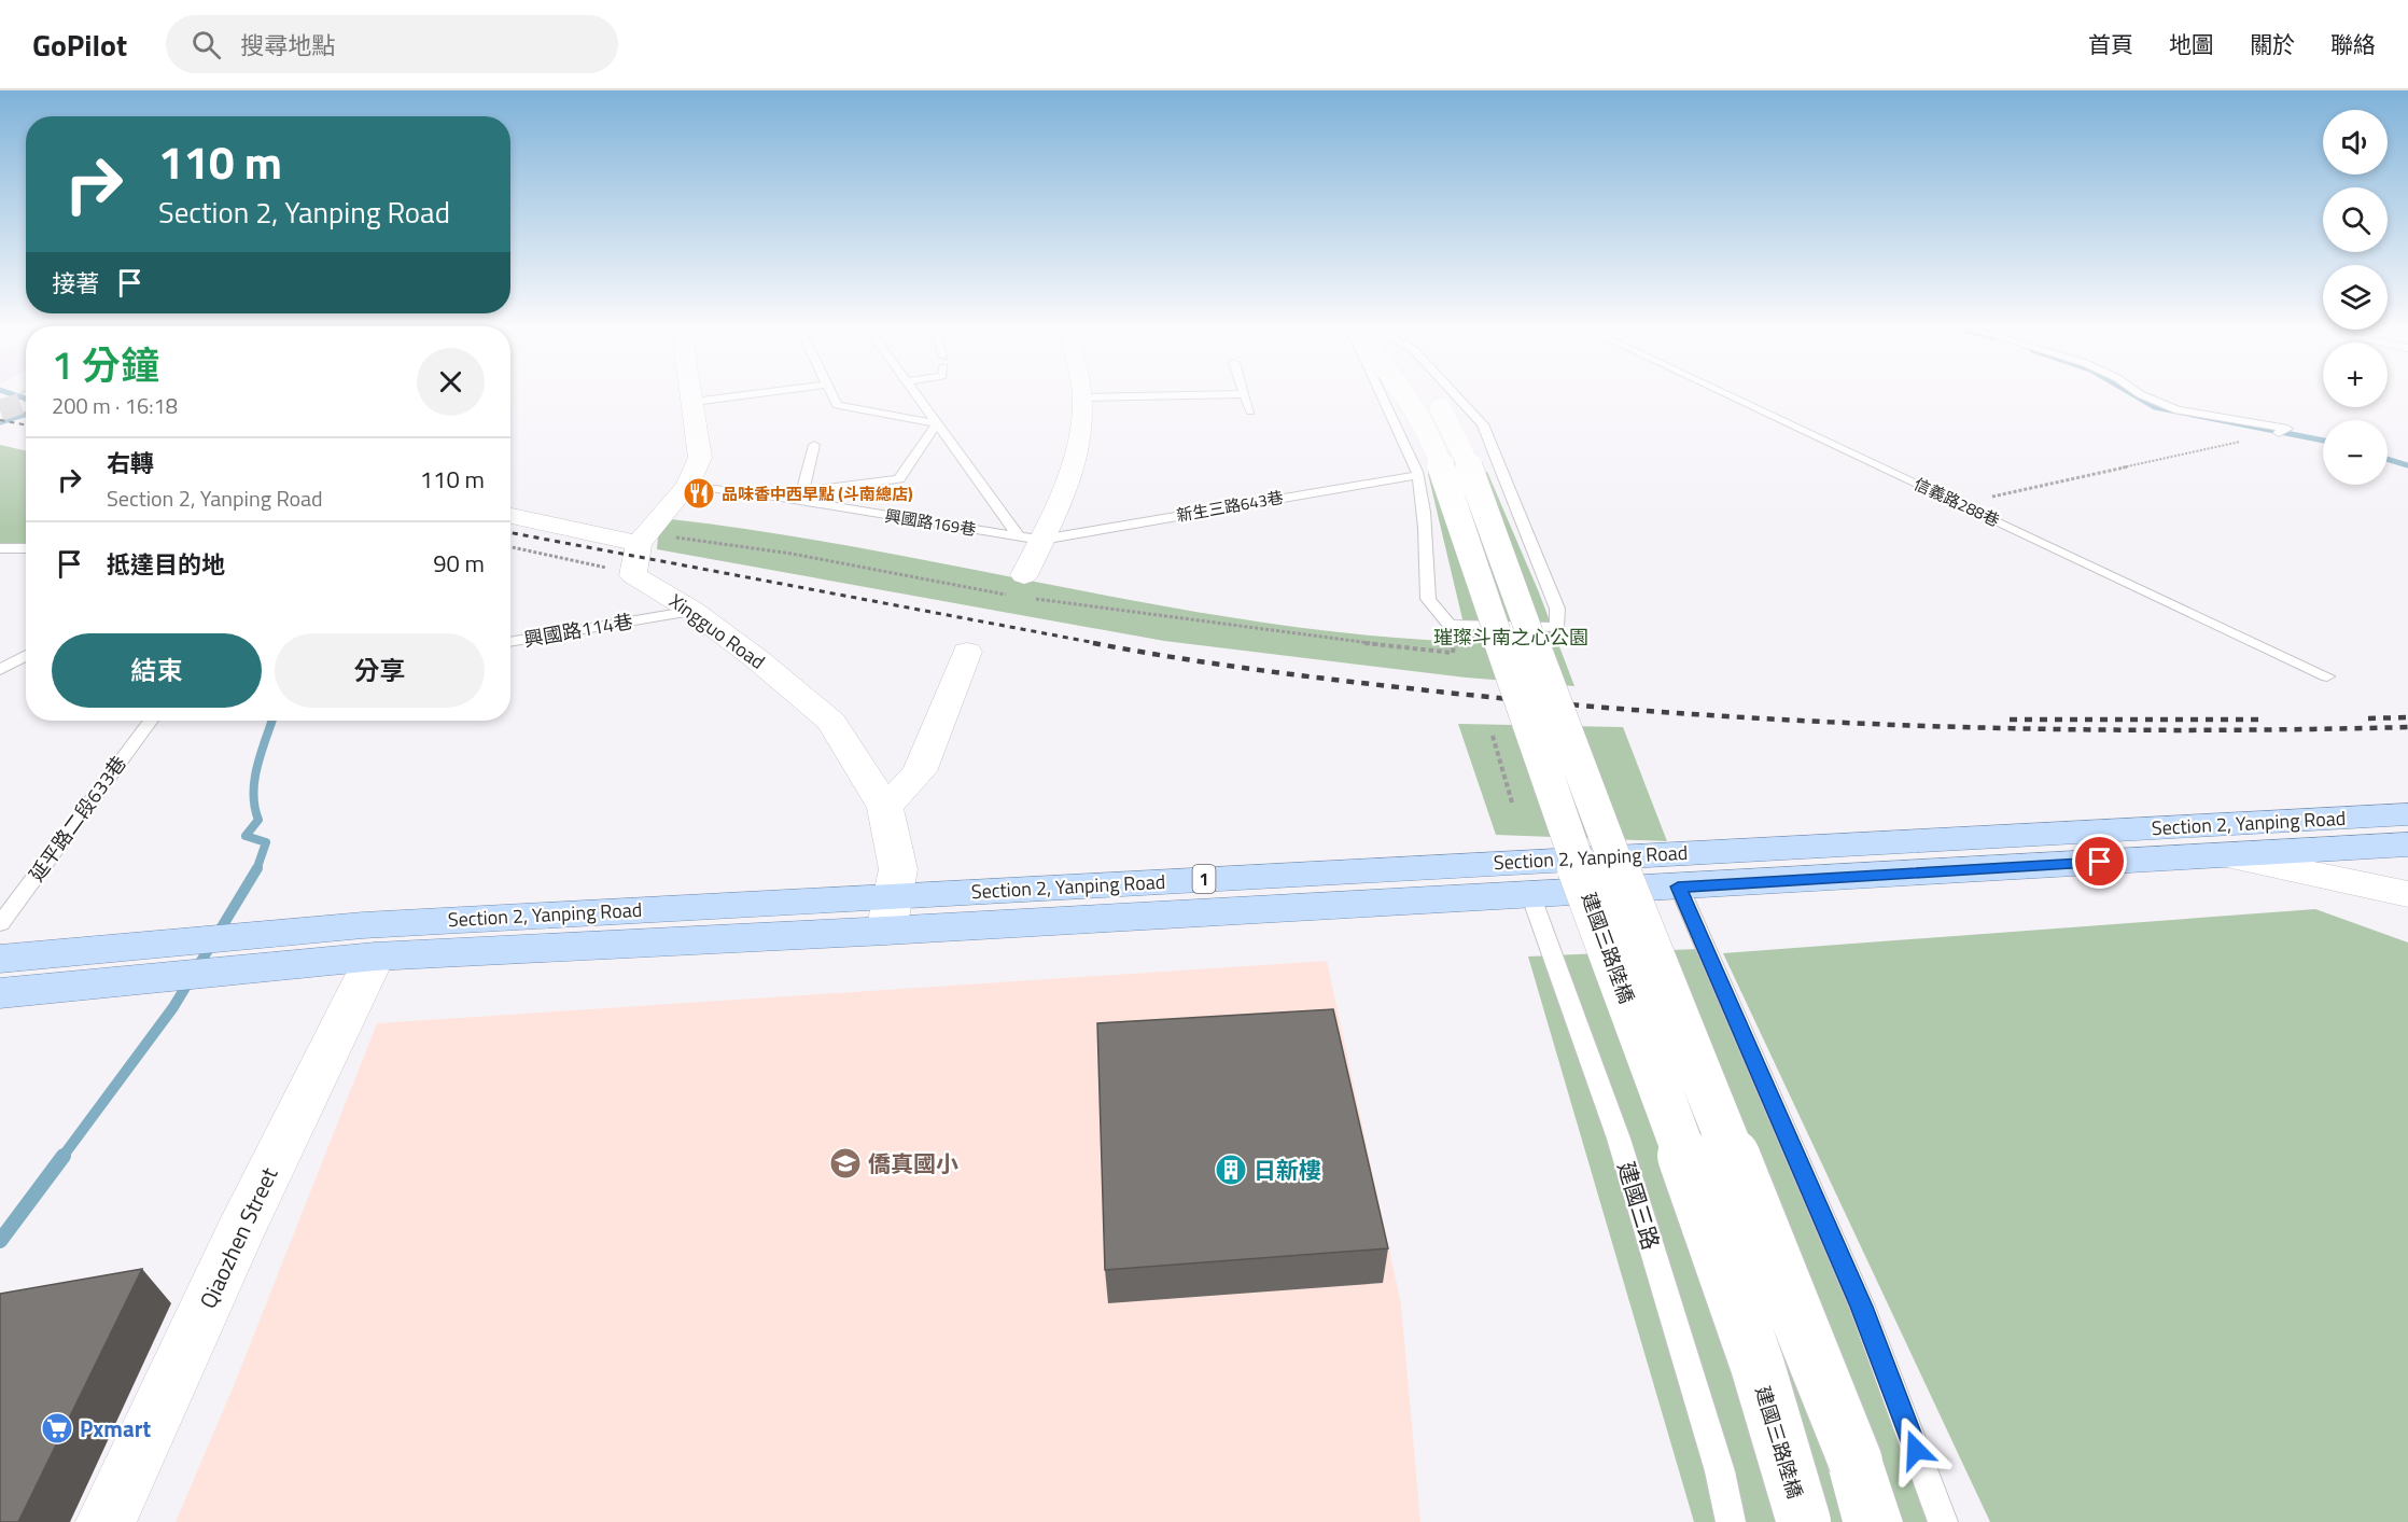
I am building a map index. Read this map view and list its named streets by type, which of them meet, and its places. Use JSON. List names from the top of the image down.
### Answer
{
  "streets": {
    "main road": ["Section 2, Yanping Road", "1"],
    "street": ["Xingguo Road", "建國三路陸橋", "Qiaozhen Street"],
    "lane": [
      "信義路288巷",
      "新生三路643巷",
      "興國路169巷",
      "興國路114巷",
      "延平路二段633巷",
      "建國三路"
    ]
  },
  "crossings": [
    ["新生三路643巷", "興國路169巷"],
    ["興國路114巷", "Xingguo Road"],
    ["Xingguo Road", "Section 2, Yanping Road"],
    ["Section 2, Yanping Road", "1"],
    ["Section 2, Yanping Road", "建國三路"],
    ["Section 2, Yanping Road", "Qiaozhen Street"],
    ["1", "建國三路"]
  ],
  "parks": ["璀璨斗南之心公園"],
  "places": {
    "restaurant": ["品味香中西早點 (斗南總店)"],
    "school or university": ["僑真國小"],
    "building": ["日新樓"],
    "supermarket": ["Pxmart"]
  },
  "page": {
    "header": "GoPilot",
    "search": "搜尋地點",
    "nav": [
      "首頁",
      "地圖",
      "關於",
      "聯絡"
    ],
    "map_buttons": ["+", "−"],
    "turn": ["110 m", "Section 2, Yanping Road"],
    "then": "接著",
    "heading": ["1 分鐘", "200 m · 16:18"],
    "list": [
      {
        "name": "右轉",
        "note": "Section 2, Yanping Road",
        "value": "110 m"
      },
      {
        "name": "抵達目的地",
        "value": "90 m"
      }
    ],
    "buttons": ["結束", "分享"]
  }
}
